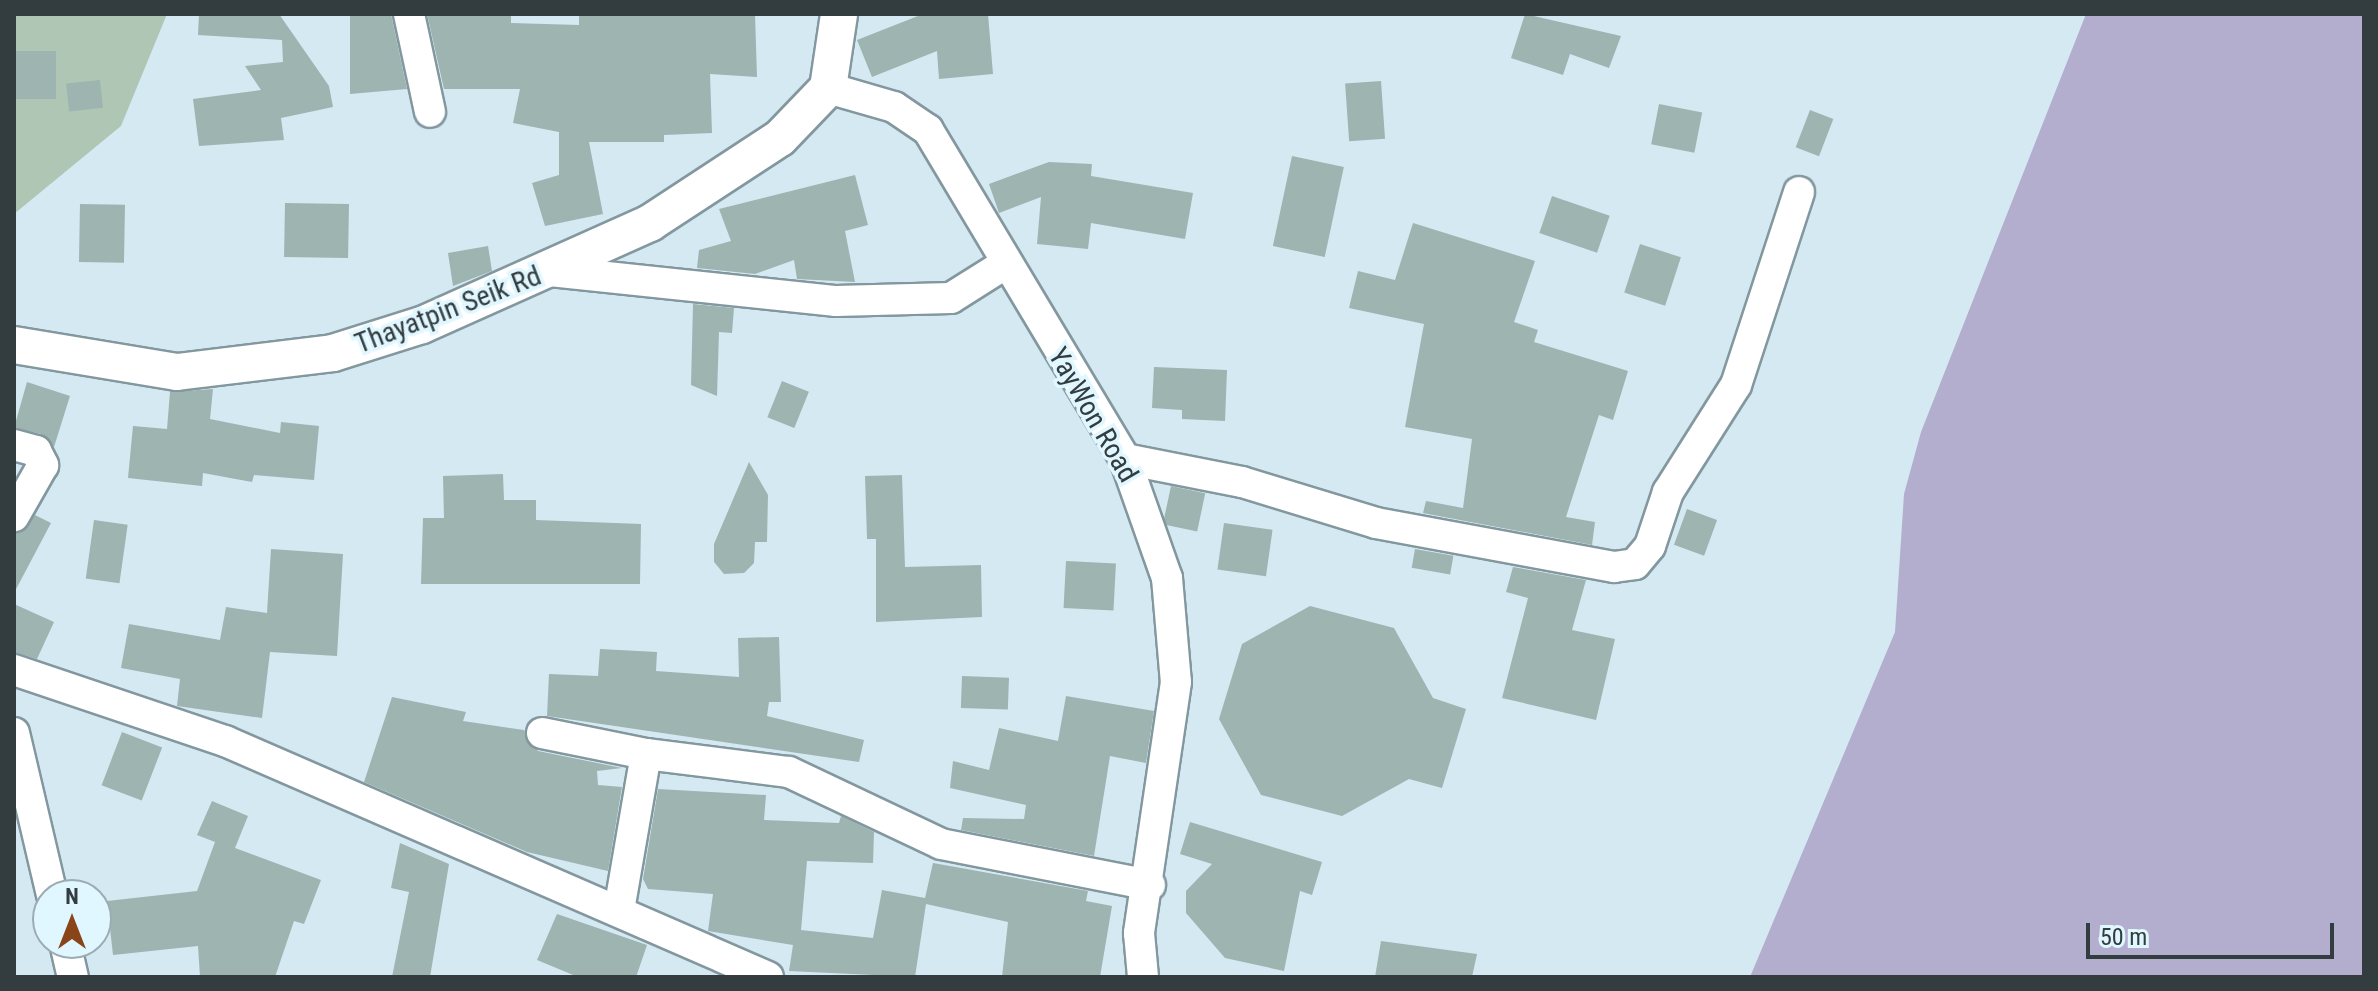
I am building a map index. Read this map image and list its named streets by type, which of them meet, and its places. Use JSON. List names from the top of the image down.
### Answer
{
  "streets": {
    "street": ["Thayatpin Seik Rd", "YayWon Road"]
  },
  "crossings": [
    ["Thayatpin Seik Rd", "YayWon Road"]
  ],
  "scale_bar": "50 m",
  "north": "top"
}
